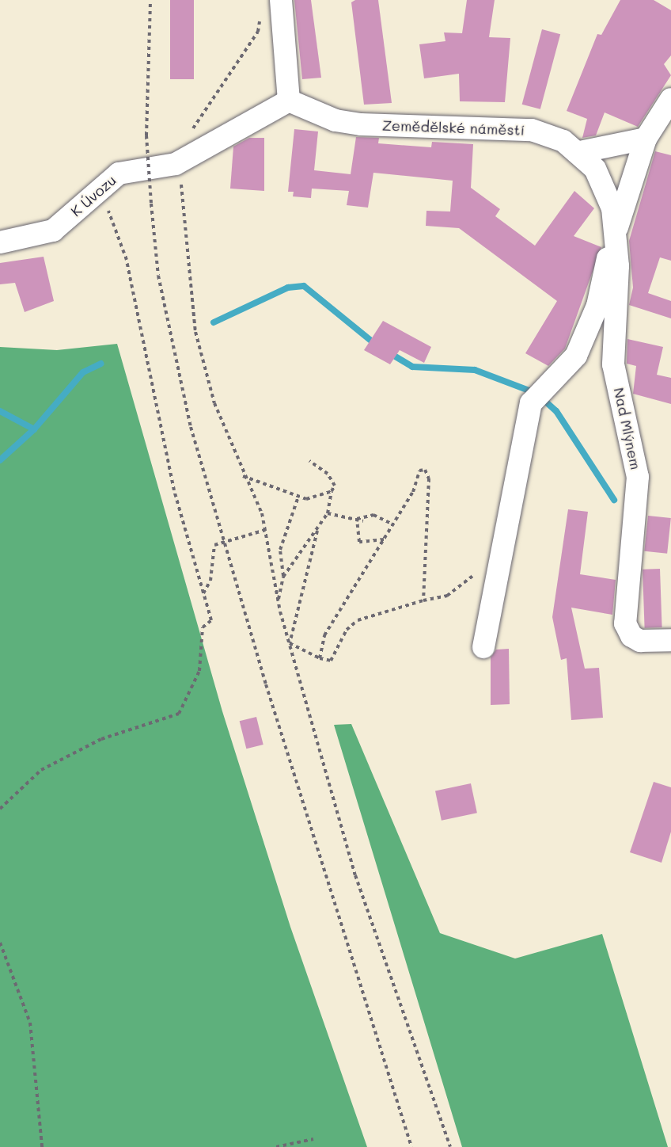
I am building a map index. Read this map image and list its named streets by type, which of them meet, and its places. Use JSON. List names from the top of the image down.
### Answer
{
  "streets": {
    "street": ["Zemědělské náměstí", "K Úvozu", "Nad Mlýnem"]
  },
  "crossings": [
    ["Zemědělské náměstí", "K Úvozu"],
    ["Zemědělské náměstí", "Nad Mlýnem"]
  ]
}
